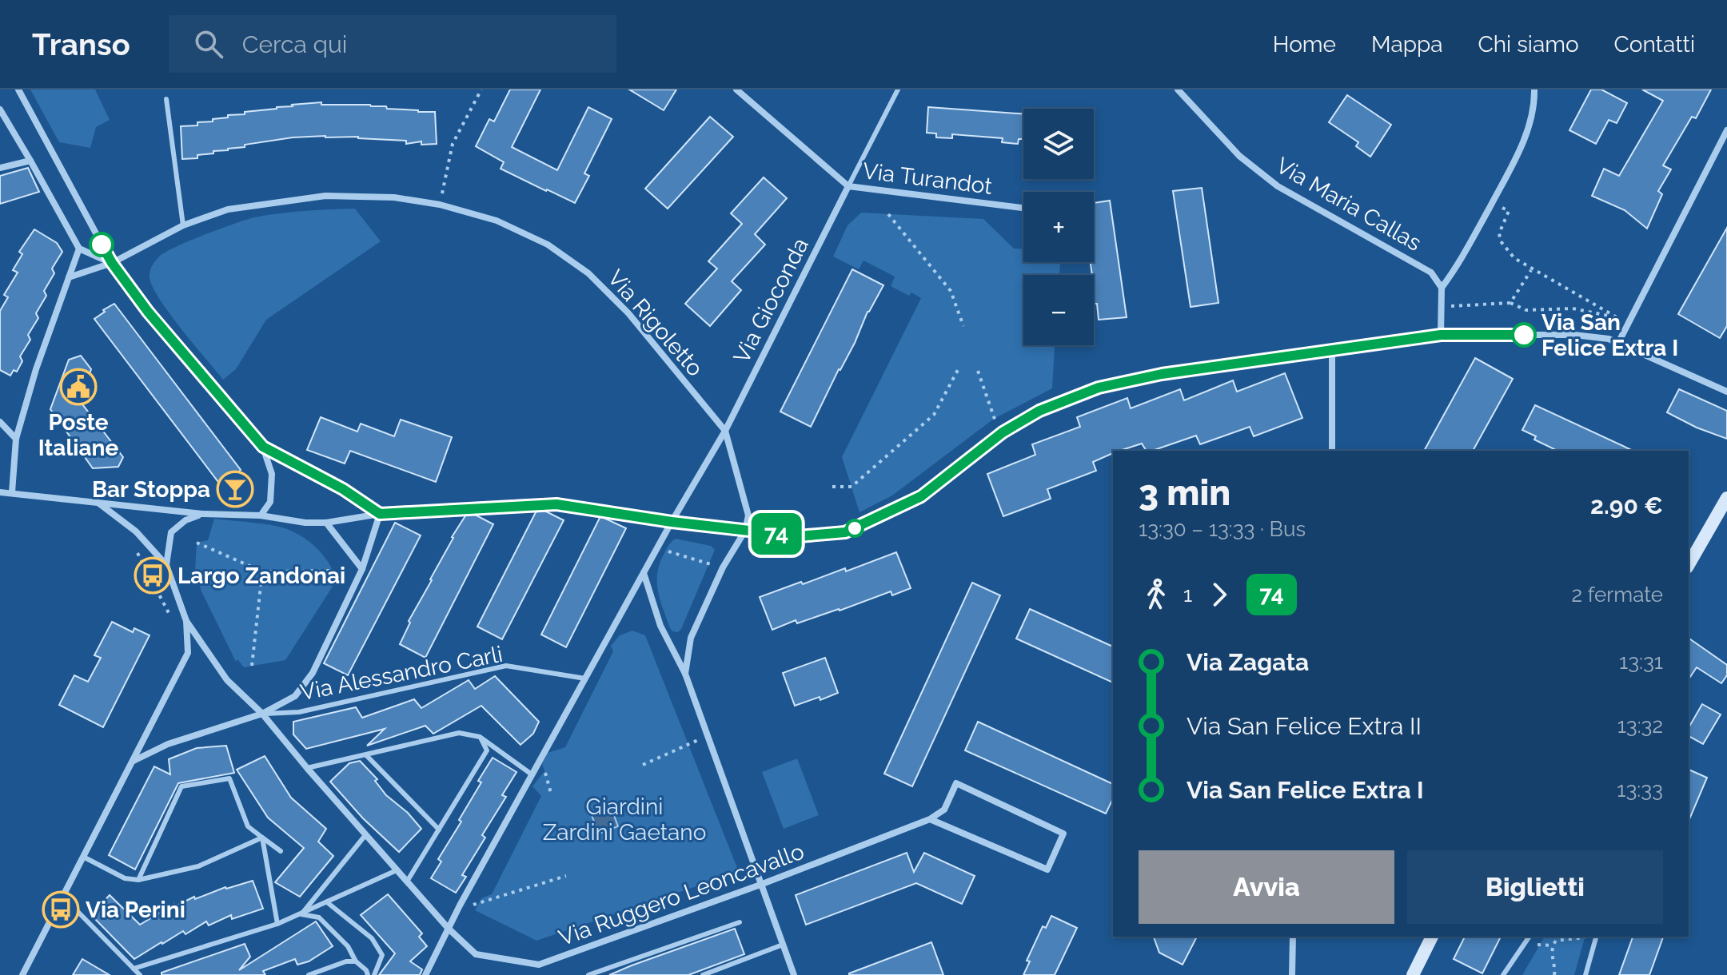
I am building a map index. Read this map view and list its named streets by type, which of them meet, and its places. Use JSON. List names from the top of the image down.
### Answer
{
  "streets": {
    "street": [
      "Via Turandot",
      "Via Maria Callas",
      "Via Gioconda",
      "Via Rigoletto",
      "Via Ruggero Leoncavallo"
    ],
    "lane": ["Via Alessandro Carli"]
  },
  "crossings": [
    ["Via Turandot", "Via Gioconda"],
    ["Via Gioconda", "Via Rigoletto"]
  ],
  "parks": ["Giardini Zardini Gaetano"],
  "places": {
    "other": ["Via San Felice Extra I"],
    "public building": ["Poste Italiane"],
    "bar": ["Bar Stoppa"],
    "bus stop": ["Largo Zandonai", "Via Perini"]
  },
  "lines": ["bus line 74"],
  "page": {
    "header": "Transo",
    "search": "Cerca qui",
    "nav": [
      "Home",
      "Mappa",
      "Chi siamo",
      "Contatti"
    ],
    "on_map": "74",
    "map_buttons": ["+", "−"],
    "heading": ["3 min", "13:30 – 13:33 · Bus", "2.90 €"],
    "legs": ["1", "74", "2 fermate"],
    "list": [
      {
        "name": "Via Zagata",
        "value": "13:31"
      },
      {
        "name": "Via San Felice Extra II",
        "value": "13:32"
      },
      {
        "name": "Via San Felice Extra I",
        "value": "13:33"
      }
    ],
    "buttons": ["Avvia", "Biglietti"]
  }
}
